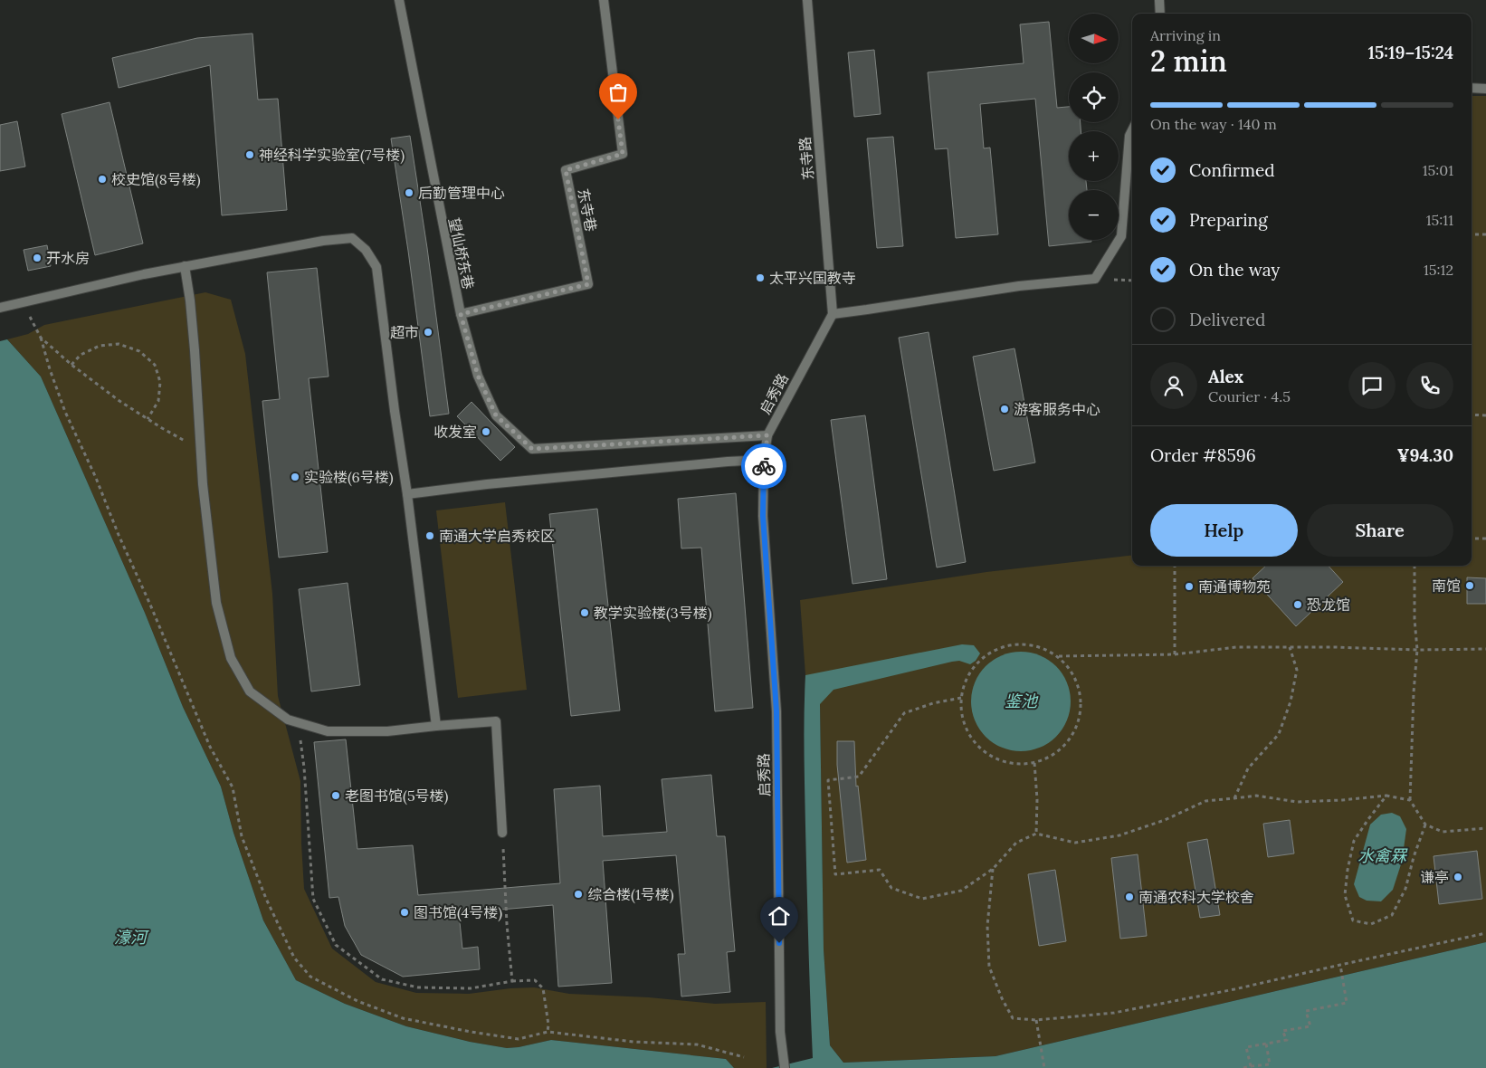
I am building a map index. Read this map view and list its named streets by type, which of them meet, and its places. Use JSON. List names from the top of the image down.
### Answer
{
  "streets": {
    "street": [
      "东寺路",
      "东寺巷",
      "望仙桥东巷",
      "启秀路"
    ]
  },
  "crossings": [
    ["东寺路", "启秀路"],
    ["东寺巷", "望仙桥东巷"],
    ["望仙桥东巷", "启秀路"]
  ],
  "water": ["鉴池", "水禽罧", "濠河"],
  "places": [
    "神经科学实验室(7号楼)",
    "校史馆(8号楼)",
    "后勤管理中心",
    "开水房",
    "太平兴国教寺",
    "超市",
    "游客服务中心",
    "收发室",
    "实验楼(6号楼)",
    "南通大学启秀校区",
    "南馆",
    "南通博物苑",
    "恐龙馆",
    "教学实验楼(3号楼)",
    "老图书馆(5号楼)",
    "谦亭",
    "综合楼(1号楼)",
    "南通农科大学校舍",
    "图书馆(4号楼)"
  ],
  "north": "right",
  "page": {
    "map_buttons": ["+", "−"],
    "heading": ["2 min", "Arriving in", "15:19–15:24"],
    "panel": [
      "Alex",
      "Courier · 4.5",
      "Order #8596",
      "¥94.30"
    ],
    "bar": "On the way · 140 m",
    "list": [
      ["Confirmed", "15:01"],
      ["Preparing", "15:11"],
      ["On the way", "15:12"],
      "Delivered"
    ],
    "buttons": ["Help", "Share"]
  }
}
